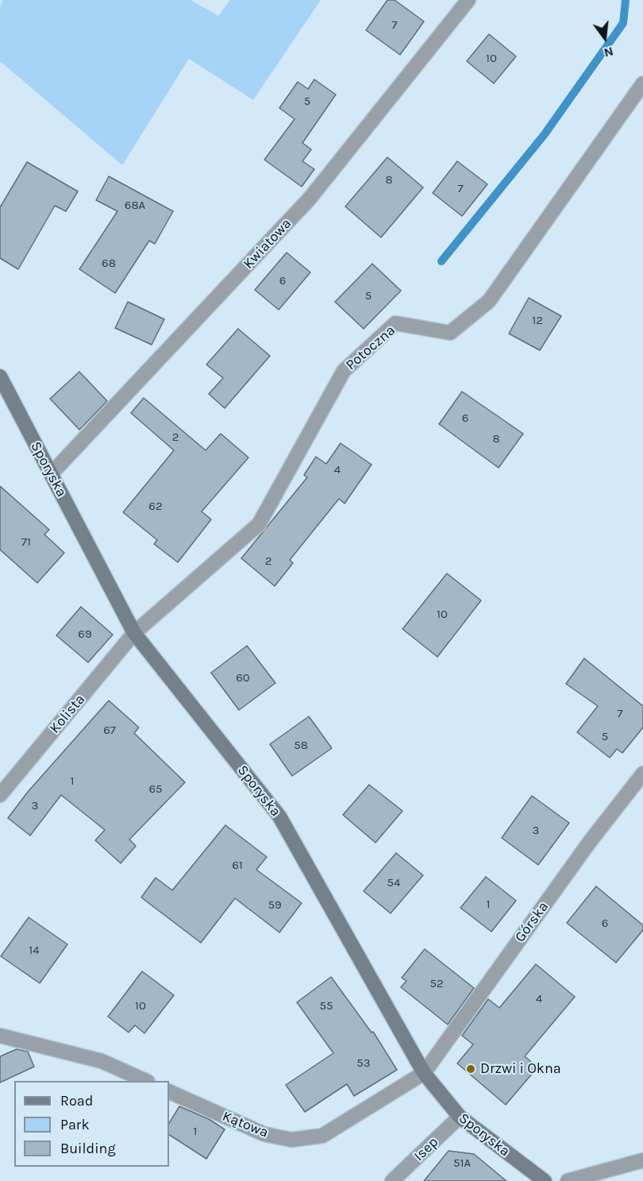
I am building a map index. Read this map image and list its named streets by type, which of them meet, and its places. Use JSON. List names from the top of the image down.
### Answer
{
  "streets": {
    "street": [
      "Kwiatowa",
      "Potoczna",
      "Sporyska",
      "Kolista",
      "Górska",
      "Kątowa",
      "Isep"
    ]
  },
  "crossings": [
    ["Kwiatowa", "Sporyska"],
    ["Potoczna", "Sporyska"],
    ["Potoczna", "Kolista"],
    ["Sporyska", "Kolista"],
    ["Sporyska", "Górska"],
    ["Sporyska", "Kątowa"],
    ["Sporyska", "Isep"],
    ["Górska", "Kątowa"]
  ],
  "places": ["Drzwi i Okna"],
  "house_numbers": [
    "7",
    "10",
    "5",
    "8",
    "7",
    "68A",
    "68",
    "6",
    "5",
    "12",
    "6",
    "2",
    "8",
    "4",
    "62",
    "71",
    "2",
    "10",
    "69",
    "60",
    "7",
    "67",
    "5",
    "58",
    "1",
    "65",
    "3",
    "3",
    "61",
    "54",
    "1",
    "59",
    "6",
    "14",
    "52",
    "4",
    "10",
    "55",
    "53",
    "1",
    "51A"
  ],
  "legend": ["Road", "Park", "Building"],
  "north": "bottom"
}
